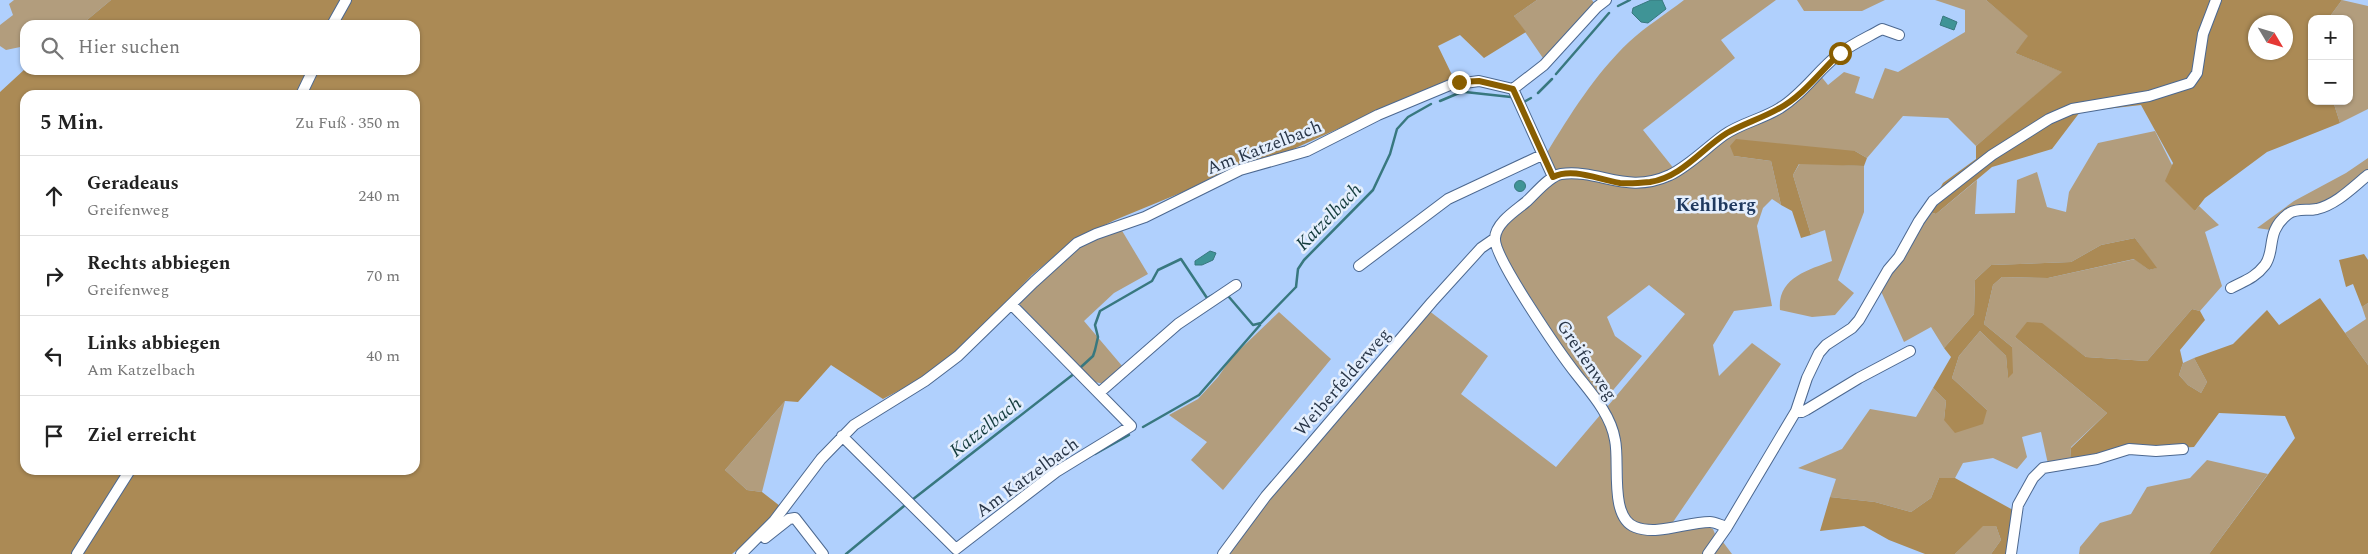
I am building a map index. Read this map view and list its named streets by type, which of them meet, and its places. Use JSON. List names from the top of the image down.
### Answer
{
  "streets": {
    "street": ["Am Katzelbach", "Greifenweg", "Weiberfelderweg"]
  },
  "crossings": [
    ["Greifenweg", "Weiberfelderweg"]
  ],
  "districts": ["Kehlberg"],
  "water": ["Katzelbach"],
  "north": "bottom right",
  "page": {
    "map_buttons": ["+", "−"],
    "search": "Hier suchen",
    "heading": ["5 Min.", "Zu Fuß · 350 m"],
    "list": [
      ["Geradeaus", "Greifenweg", "240 m"],
      ["Rechts abbiegen", "Greifenweg", "70 m"],
      ["Links abbiegen", "Am Katzelbach", "40 m"],
      "Ziel erreicht"
    ]
  }
}
